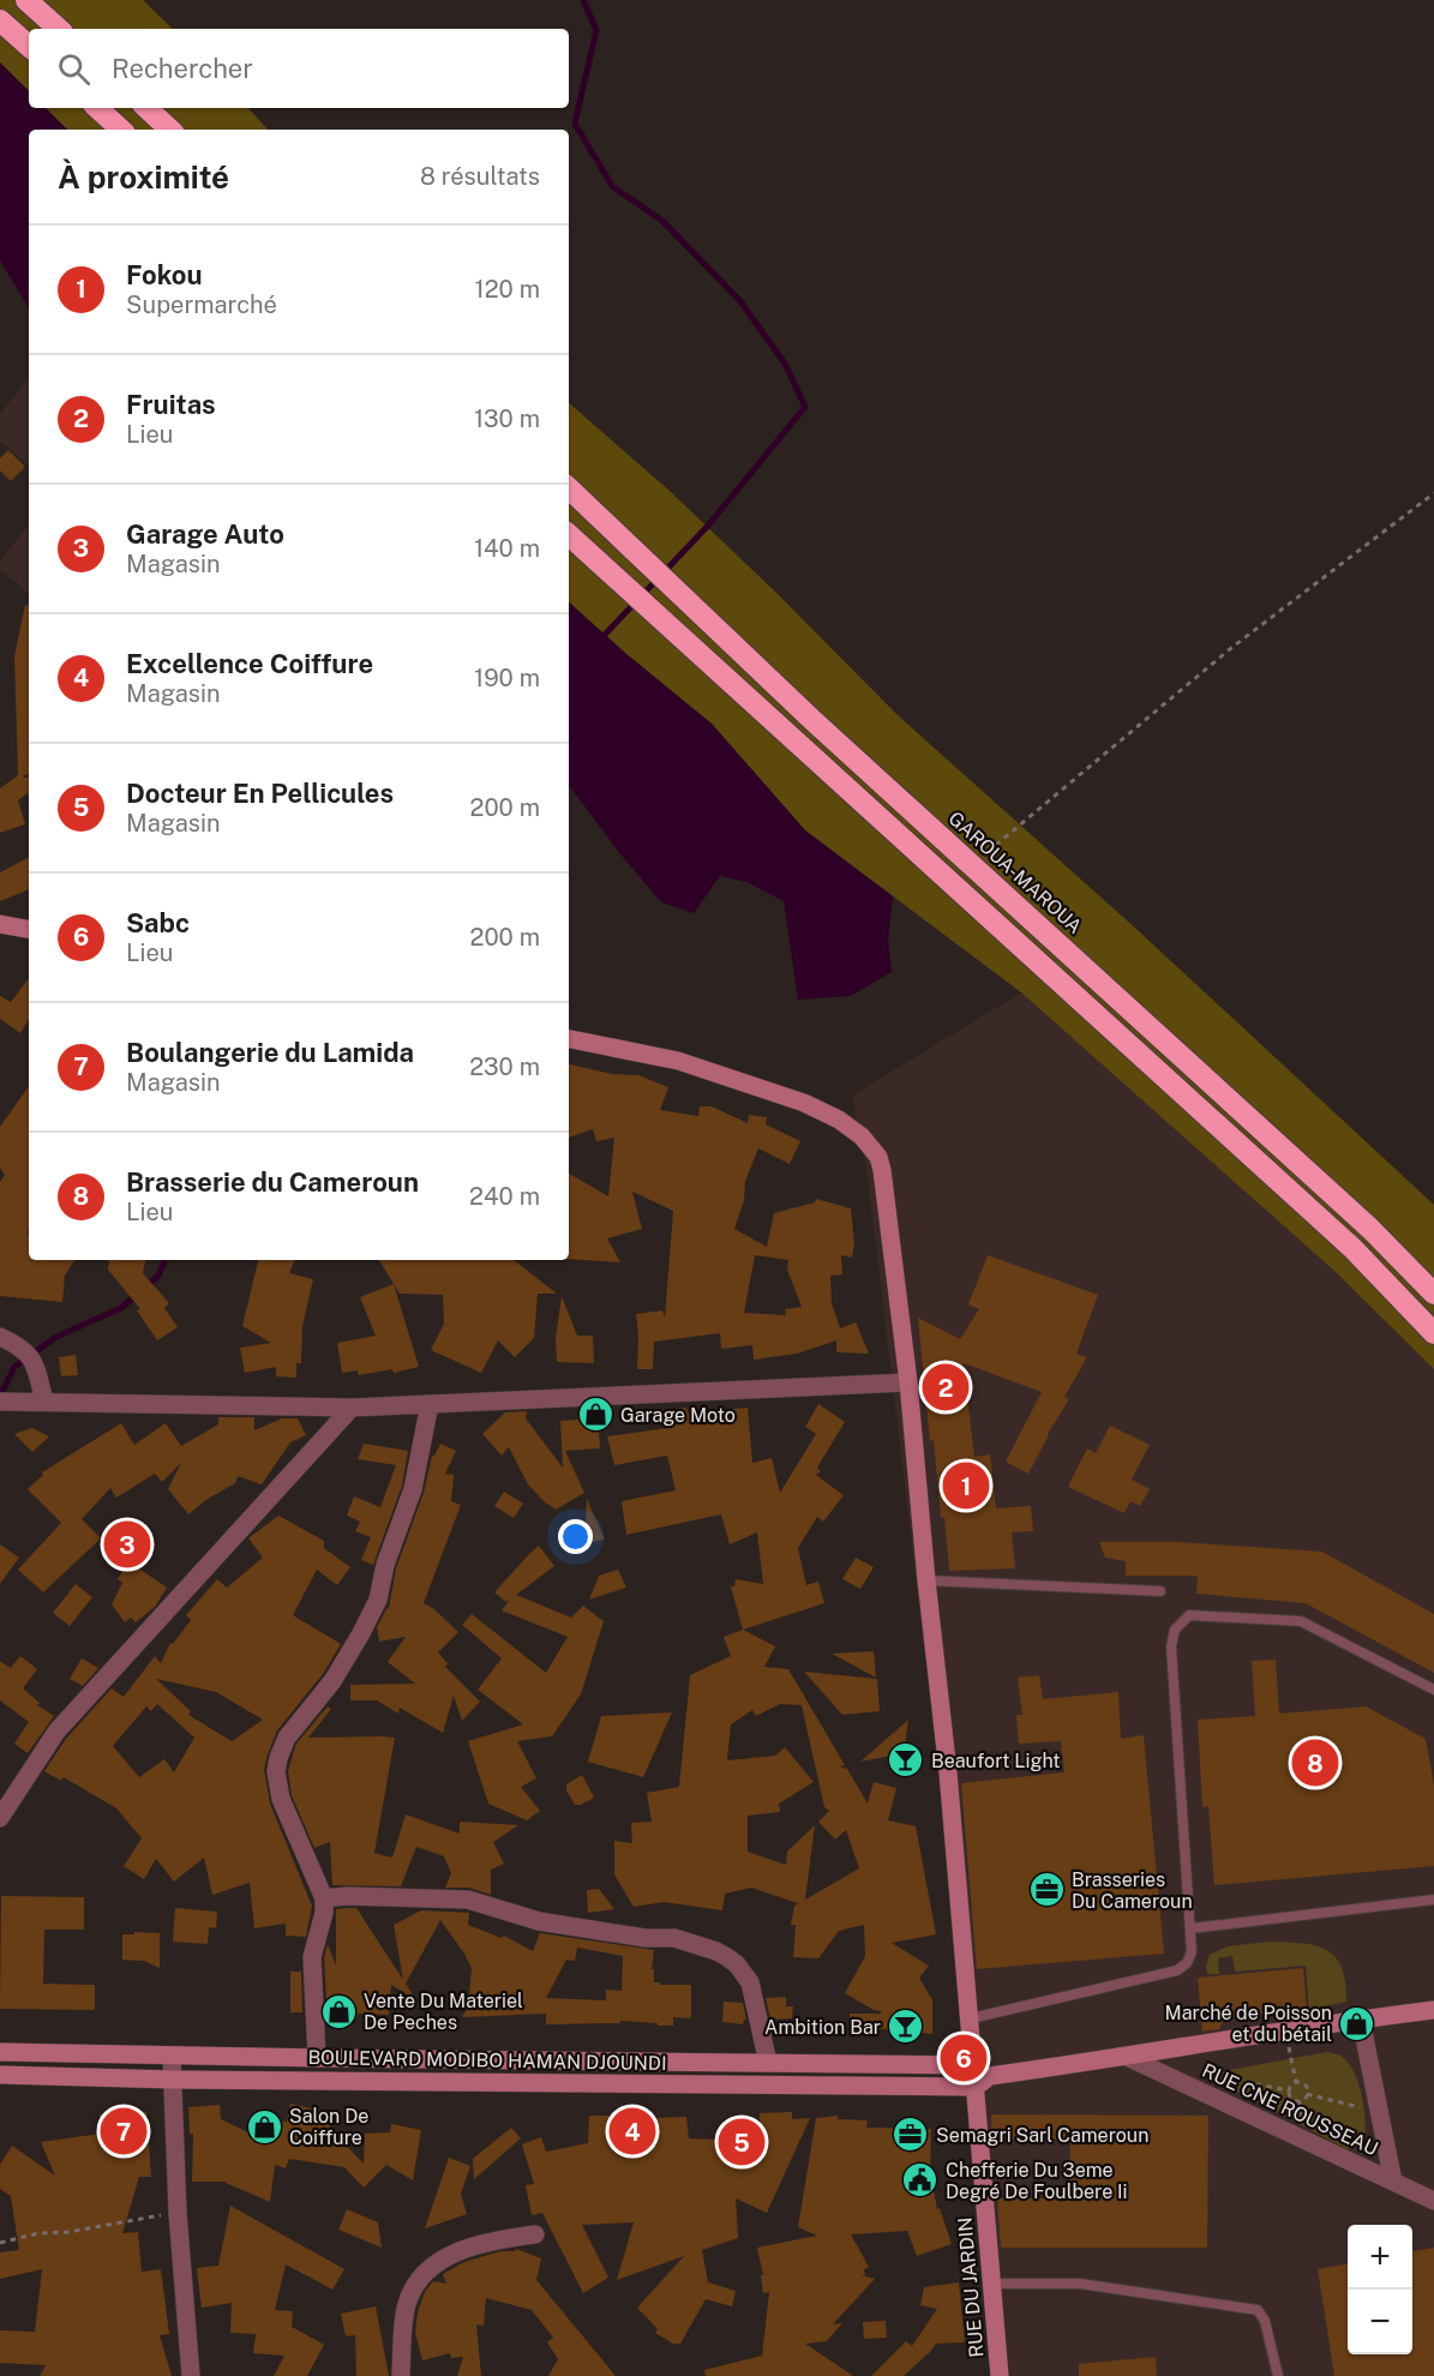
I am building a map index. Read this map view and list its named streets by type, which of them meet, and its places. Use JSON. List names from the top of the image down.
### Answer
{
  "streets": {
    "highway": ["GAROUA-MAROUA"],
    "main road": ["BOULEVARD MODIBO HAMAN DJOUNDI", "RUE DU JARDIN"],
    "street": ["RUE CNE ROUSSEAU"]
  },
  "crossings": [
    ["BOULEVARD MODIBO HAMAN DJOUNDI", "RUE CNE ROUSSEAU"],
    ["BOULEVARD MODIBO HAMAN DJOUNDI", "RUE DU JARDIN"]
  ],
  "places": {
    "shop": [
      "Garage Moto",
      "Vente Du Materiel De Peches",
      "Marché de Poisson et du bétail",
      "Salon De Coiffure"
    ],
    "bar": ["Beaufort Light", "Ambition Bar"],
    "office": ["Brasseries Du Cameroun", "Semagri Sarl Cameroun"],
    "public building": ["Chefferie Du 3eme Degré De Foulbere Ii"]
  },
  "page": {
    "search": "Rechercher",
    "heading": ["À proximité", "8 résultats"],
    "list": [
      {
        "mark": "1",
        "name": "Fokou",
        "note": "Supermarché",
        "value": "120 m"
      },
      {
        "mark": "2",
        "name": "Fruitas",
        "note": "Lieu",
        "value": "130 m"
      },
      {
        "mark": "3",
        "name": "Garage Auto",
        "note": "Magasin",
        "value": "140 m"
      },
      {
        "mark": "4",
        "name": "Excellence Coiffure",
        "note": "Magasin",
        "value": "190 m"
      },
      {
        "mark": "5",
        "name": "Docteur En Pellicules",
        "note": "Magasin",
        "value": "200 m"
      },
      {
        "mark": "6",
        "name": "Sabc",
        "note": "Lieu",
        "value": "200 m"
      },
      {
        "mark": "7",
        "name": "Boulangerie du Lamida",
        "note": "Magasin",
        "value": "230 m"
      },
      {
        "mark": "8",
        "name": "Brasserie du Cameroun",
        "note": "Lieu",
        "value": "240 m"
      }
    ],
    "pins": [
      "2",
      "1",
      "3",
      "8",
      "6",
      "4",
      "7",
      "5"
    ],
    "map_buttons": ["+", "−"]
  }
}
